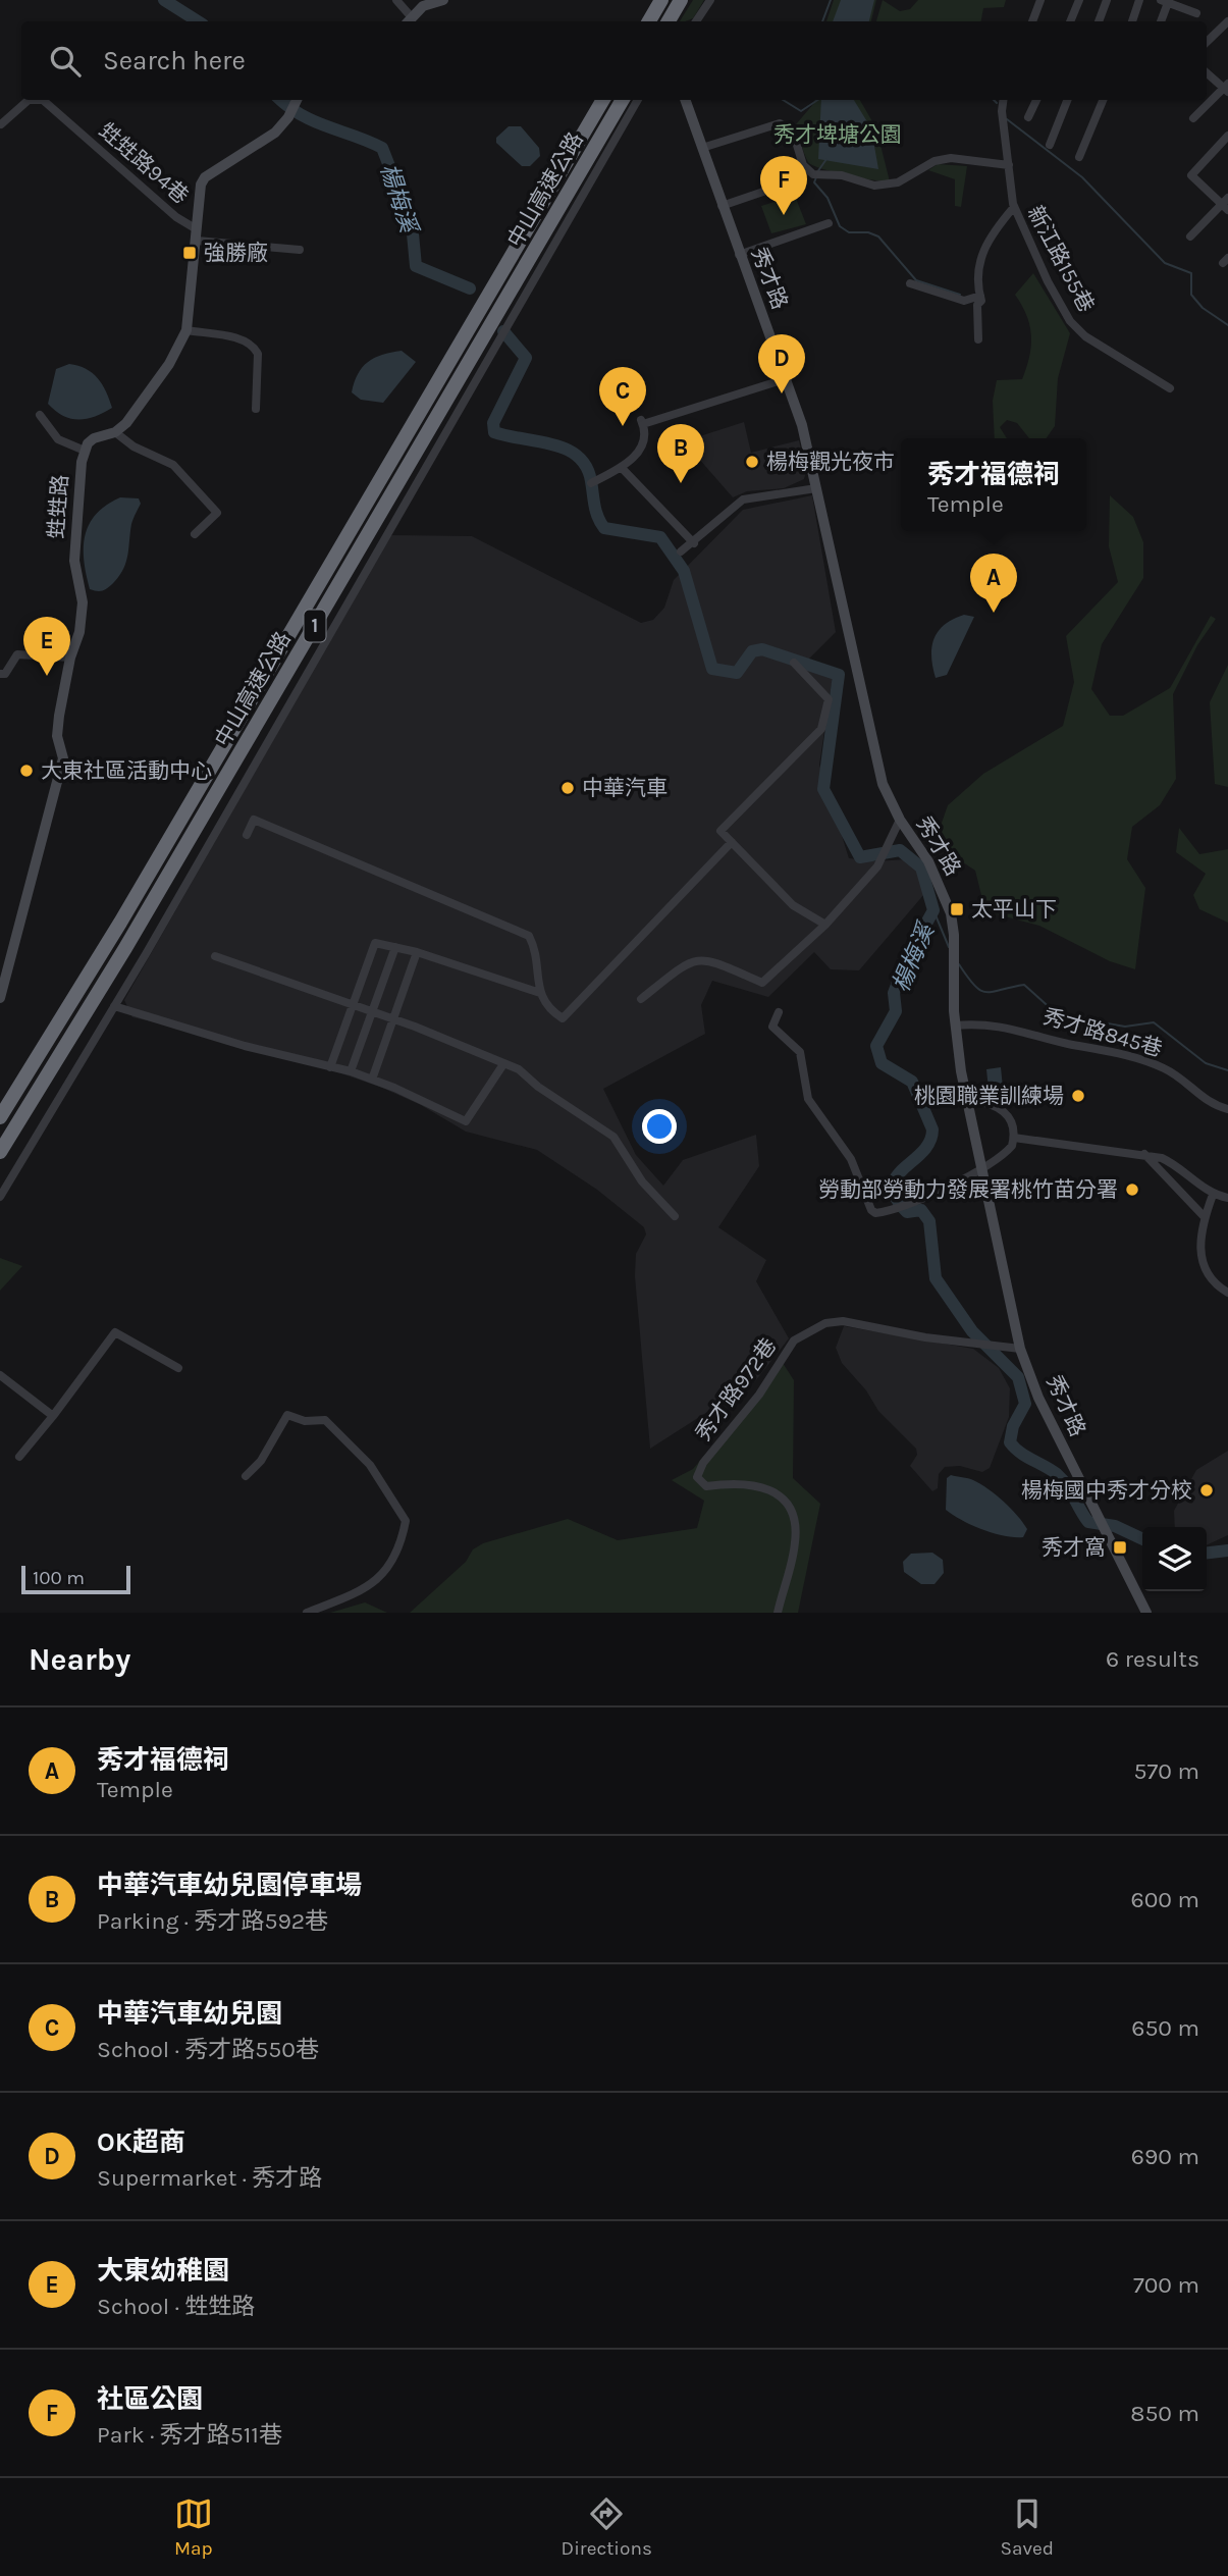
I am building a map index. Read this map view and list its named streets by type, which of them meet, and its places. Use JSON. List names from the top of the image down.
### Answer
{
  "streets": {
    "highway": ["中山高速公路", "1"],
    "main road": ["秀才路", "甡甡路"],
    "street": [
      "甡甡路94巷",
      "新江路155巷",
      "秀才路845巷",
      "秀才路972巷"
    ]
  },
  "crossings": [
    ["甡甡路94巷", "甡甡路"],
    ["秀才路", "秀才路845巷"],
    ["秀才路", "秀才路972巷"]
  ],
  "water": ["楊梅溪"],
  "parks": ["秀才埤塘公園"],
  "places": {
    "transit": ["強勝廠", "太平山下", "秀才窩"],
    "other": [
      "楊梅觀光夜市",
      "大東社區活動中心",
      "中華汽車",
      "桃園職業訓練場",
      "勞動部勞動力發展署桃竹苗分署",
      "楊梅國中秀才分校"
    ]
  },
  "scale_bar": "100 m",
  "page": {
    "search": "Search here",
    "pins": [
      "F",
      "D",
      "C",
      "B",
      "A",
      "E"
    ],
    "popup": ["秀才福德祠", "Temple"],
    "scale": "100 m",
    "heading": ["Nearby", "6 results"],
    "list": [
      {
        "mark": "A",
        "name": "秀才福德祠",
        "note": "Temple",
        "value": "570 m"
      },
      {
        "mark": "B",
        "name": "中華汽車幼兒園停車場",
        "note": "Parking · 秀才路592巷",
        "value": "600 m"
      },
      {
        "mark": "C",
        "name": "中華汽車幼兒園",
        "note": "School · 秀才路550巷",
        "value": "650 m"
      },
      {
        "mark": "D",
        "name": "OK超商",
        "note": "Supermarket · 秀才路",
        "value": "690 m"
      },
      {
        "mark": "E",
        "name": "大東幼稚園",
        "note": "School · 甡甡路",
        "value": "700 m"
      },
      {
        "mark": "F",
        "name": "社區公園",
        "note": "Park · 秀才路511巷",
        "value": "850 m"
      }
    ],
    "nav": ["Map", "Directions", "Saved"]
  }
}
